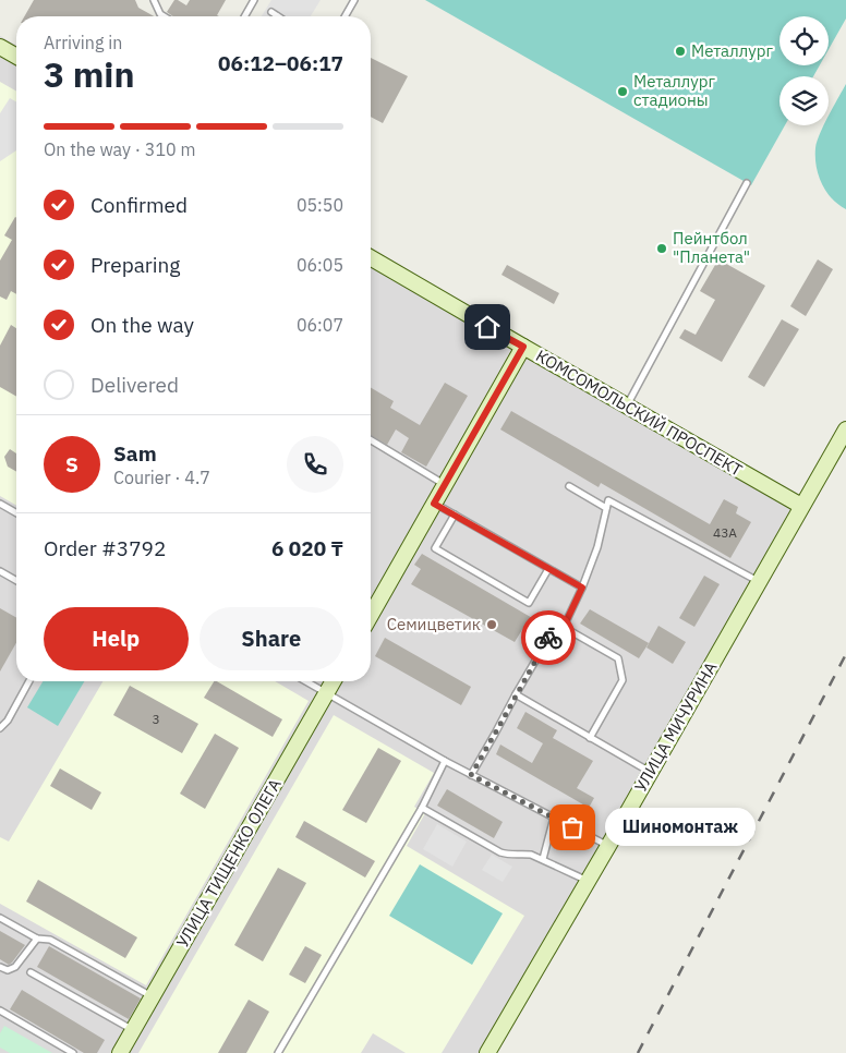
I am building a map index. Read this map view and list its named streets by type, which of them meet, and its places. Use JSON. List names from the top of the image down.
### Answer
{
  "streets": {
    "street": ["КОМСОМОЛЬСКИЙ ПРОСПЕКТ", "УЛИЦА МИЧУРИНА", "УЛИЦА ТИЩЕНКО ОЛЕГА"]
  },
  "crossings": [
    ["КОМСОМОЛЬСКИЙ ПРОСПЕКТ", "УЛИЦА МИЧУРИНА"]
  ],
  "places": [
    "Металлург",
    "Металлург стадионы",
    "Пейнтбол \"Планета\"",
    "Семицветик",
    "Шиномонтаж"
  ],
  "house_numbers": ["43А", "3"],
  "page": {
    "heading": ["3 min", "Arriving in", "06:12–06:17"],
    "panel": [
      "Sam",
      "Courier · 4.7",
      "Order #3792",
      "6 020 ₸"
    ],
    "bar": "On the way · 310 m",
    "list": [
      ["Confirmed", "05:50"],
      ["Preparing", "06:05"],
      ["On the way", "06:07"],
      "Delivered"
    ],
    "round": "S",
    "buttons": ["Help", "Share"],
    "bubble": "Шиномонтаж"
  }
}
